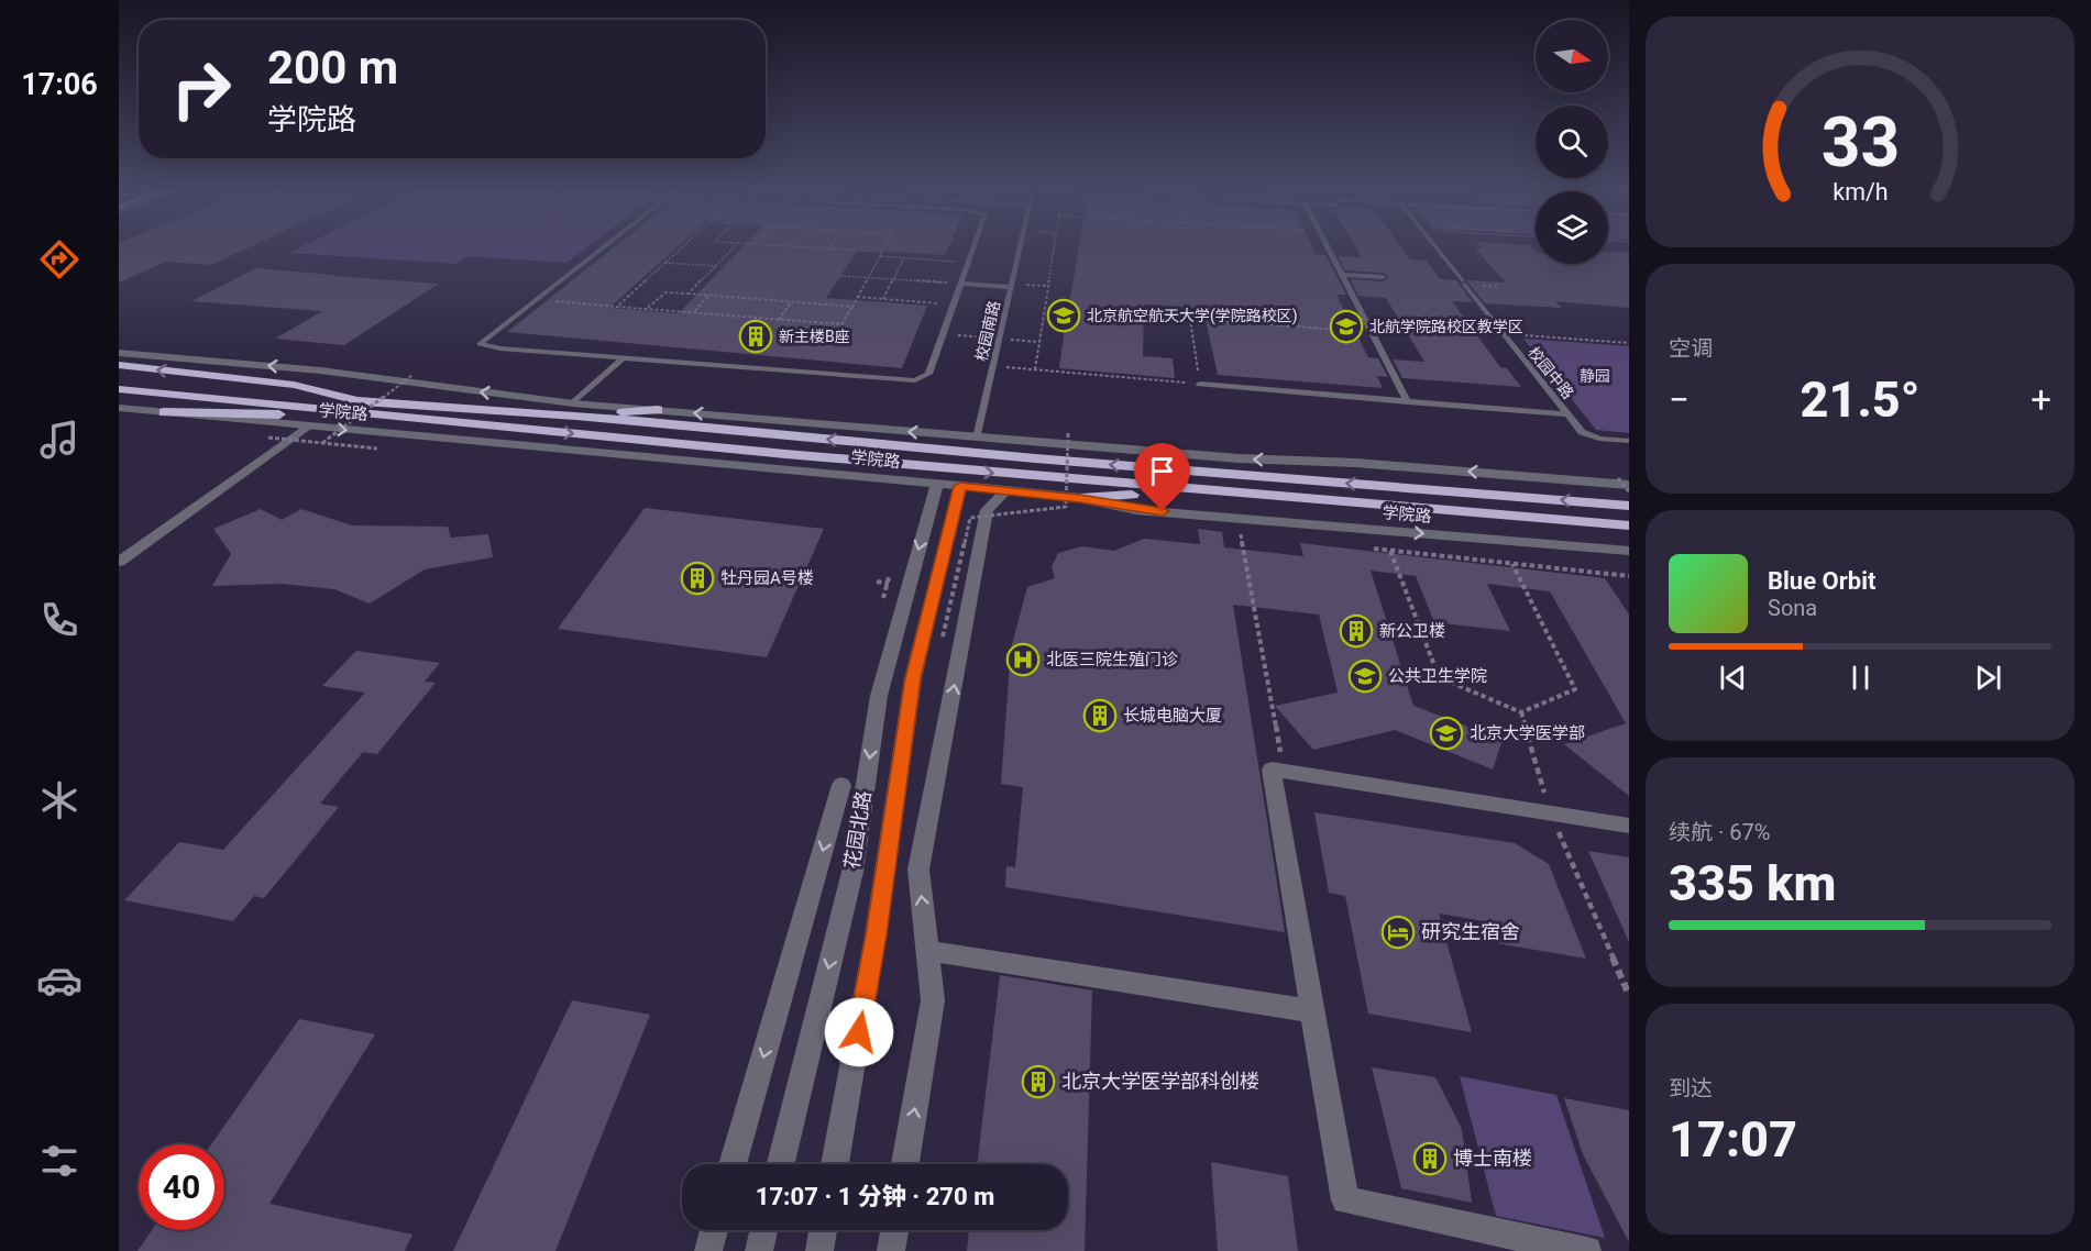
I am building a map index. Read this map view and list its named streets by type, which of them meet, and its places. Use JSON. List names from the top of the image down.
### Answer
{
  "streets": {
    "highway": ["学院路"],
    "street": ["花园北路"],
    "lane": ["校园南路", "校园中路"]
  },
  "crossings": [
    ["校园南路", "学院路"],
    ["学院路", "花园北路"]
  ],
  "parks": ["静园"],
  "places": {
    "school or university": [
      "北京航空航天大学(学院路校区)",
      "北航学院路校区教学区",
      "公共卫生学院",
      "北京大学医学部"
    ],
    "building": [
      "新主楼B座",
      "牡丹园A号楼",
      "新公卫楼",
      "长城电脑大厦",
      "北京大学医学部科创楼",
      "博士南楼"
    ],
    "hospital": ["北医三院生殖门诊"],
    "hotel": ["研究生宿舍"]
  },
  "north": "right",
  "page": {
    "tabs": "17:06",
    "turn": ["200 m", "学院路"],
    "tile": [
      "空调",
      ["续航 · 67%", "335 km"],
      ["到达", "17:07"]
    ],
    "heat": ["−", "21.5°", "+"],
    "song": ["Blue Orbit", "Sona"],
    "limit": "40",
    "trip": "17:07 · 1 分钟 · 270 m",
    "gauge": ["33", "km/h"]
  }
}
